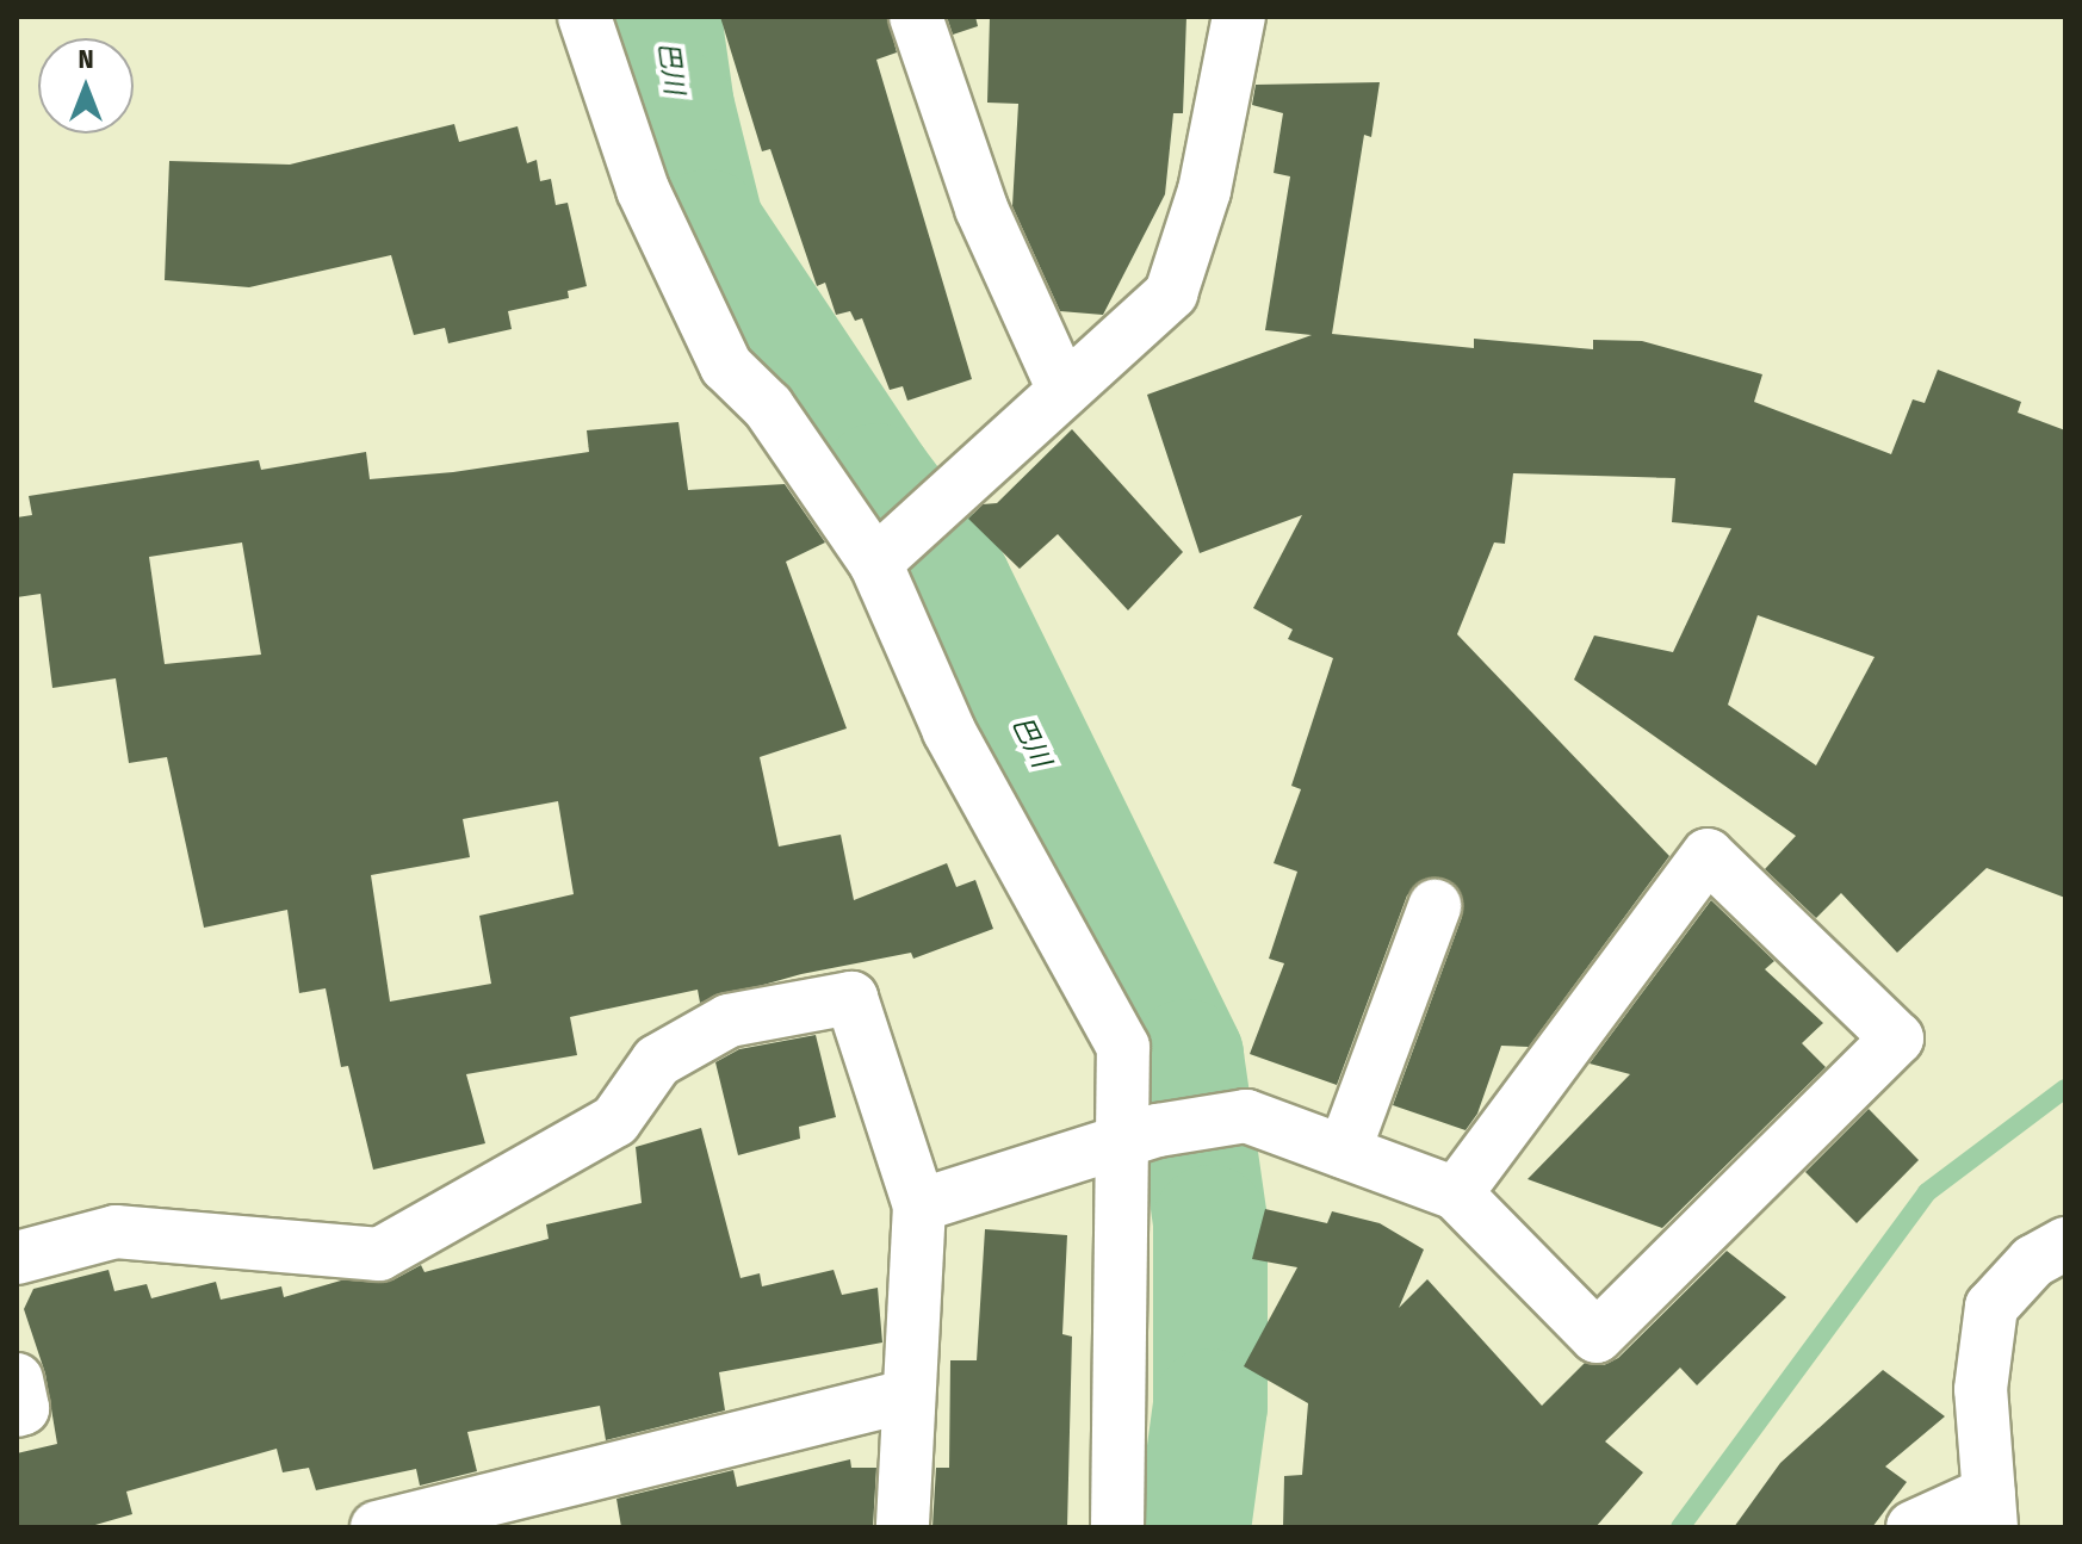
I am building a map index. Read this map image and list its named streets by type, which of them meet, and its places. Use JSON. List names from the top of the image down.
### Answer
{
  "water": ["巴川"],
  "north": "top"
}
